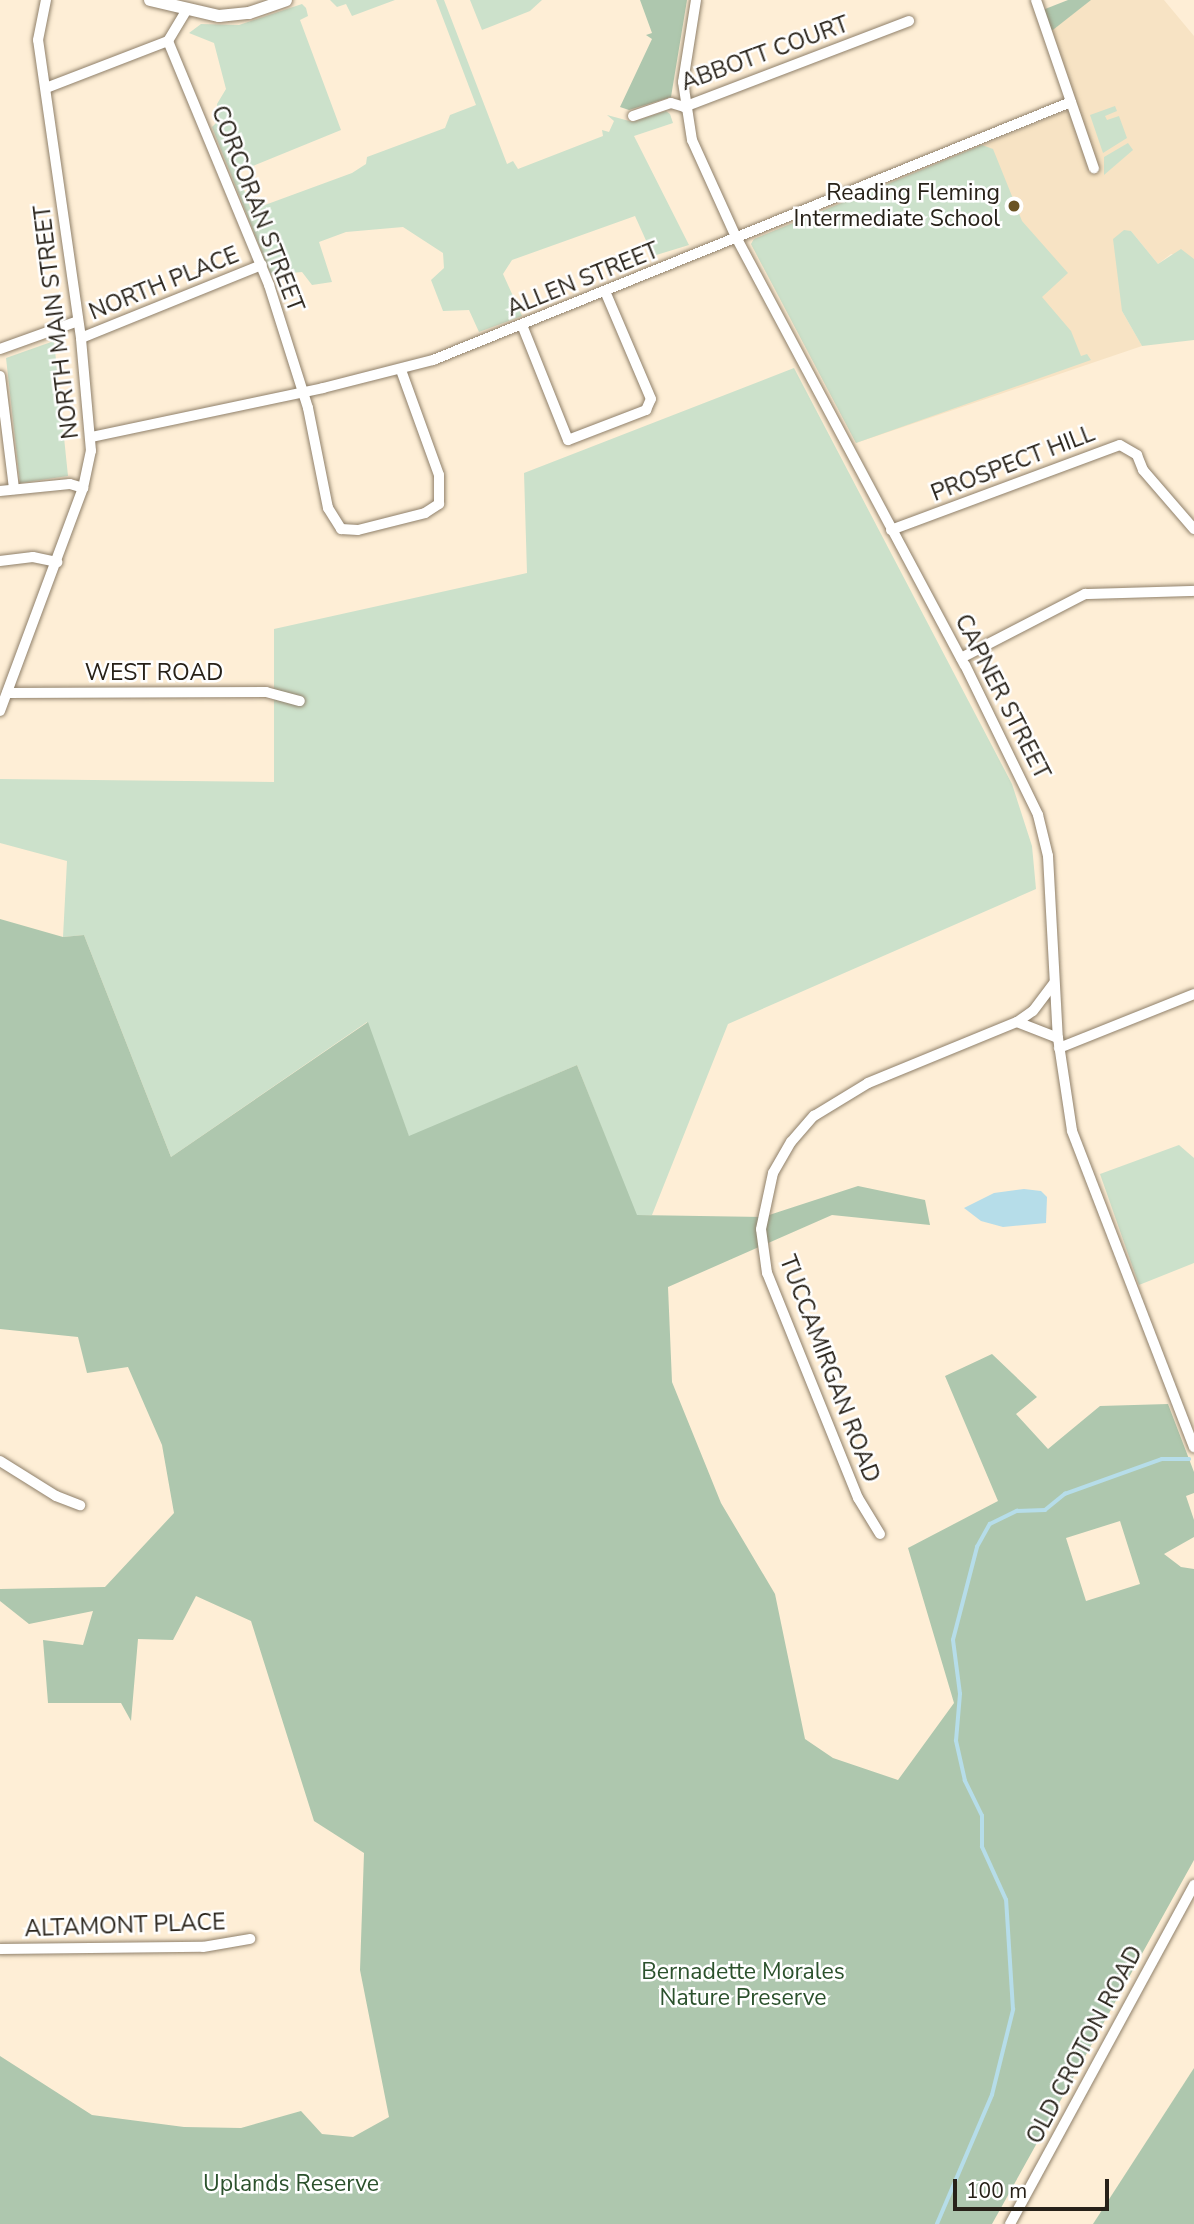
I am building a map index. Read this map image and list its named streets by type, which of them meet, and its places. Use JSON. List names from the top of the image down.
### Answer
{
  "streets": {
    "street": [
      "ABBOTT COURT",
      "CORCORAN STREET",
      "ALLEN STREET",
      "NORTH PLACE",
      "NORTH MAIN STREET",
      "PROSPECT HILL",
      "WEST ROAD",
      "CAPNER STREET",
      "TUCCAMIRGAN ROAD",
      "ALTAMONT PLACE",
      "OLD CROTON ROAD"
    ]
  },
  "crossings": [
    ["ABBOTT COURT", "CAPNER STREET"],
    ["CORCORAN STREET", "ALLEN STREET"],
    ["CORCORAN STREET", "NORTH PLACE"],
    ["ALLEN STREET", "NORTH MAIN STREET"],
    ["ALLEN STREET", "CAPNER STREET"],
    ["NORTH PLACE", "NORTH MAIN STREET"],
    ["NORTH MAIN STREET", "WEST ROAD"],
    ["PROSPECT HILL", "CAPNER STREET"],
    ["CAPNER STREET", "TUCCAMIRGAN ROAD"]
  ],
  "parks": ["Bernadette Morales Nature Preserve", "Uplands Reserve"],
  "places": ["Reading Fleming Intermediate School"],
  "scale_bar": "100 m"
}
